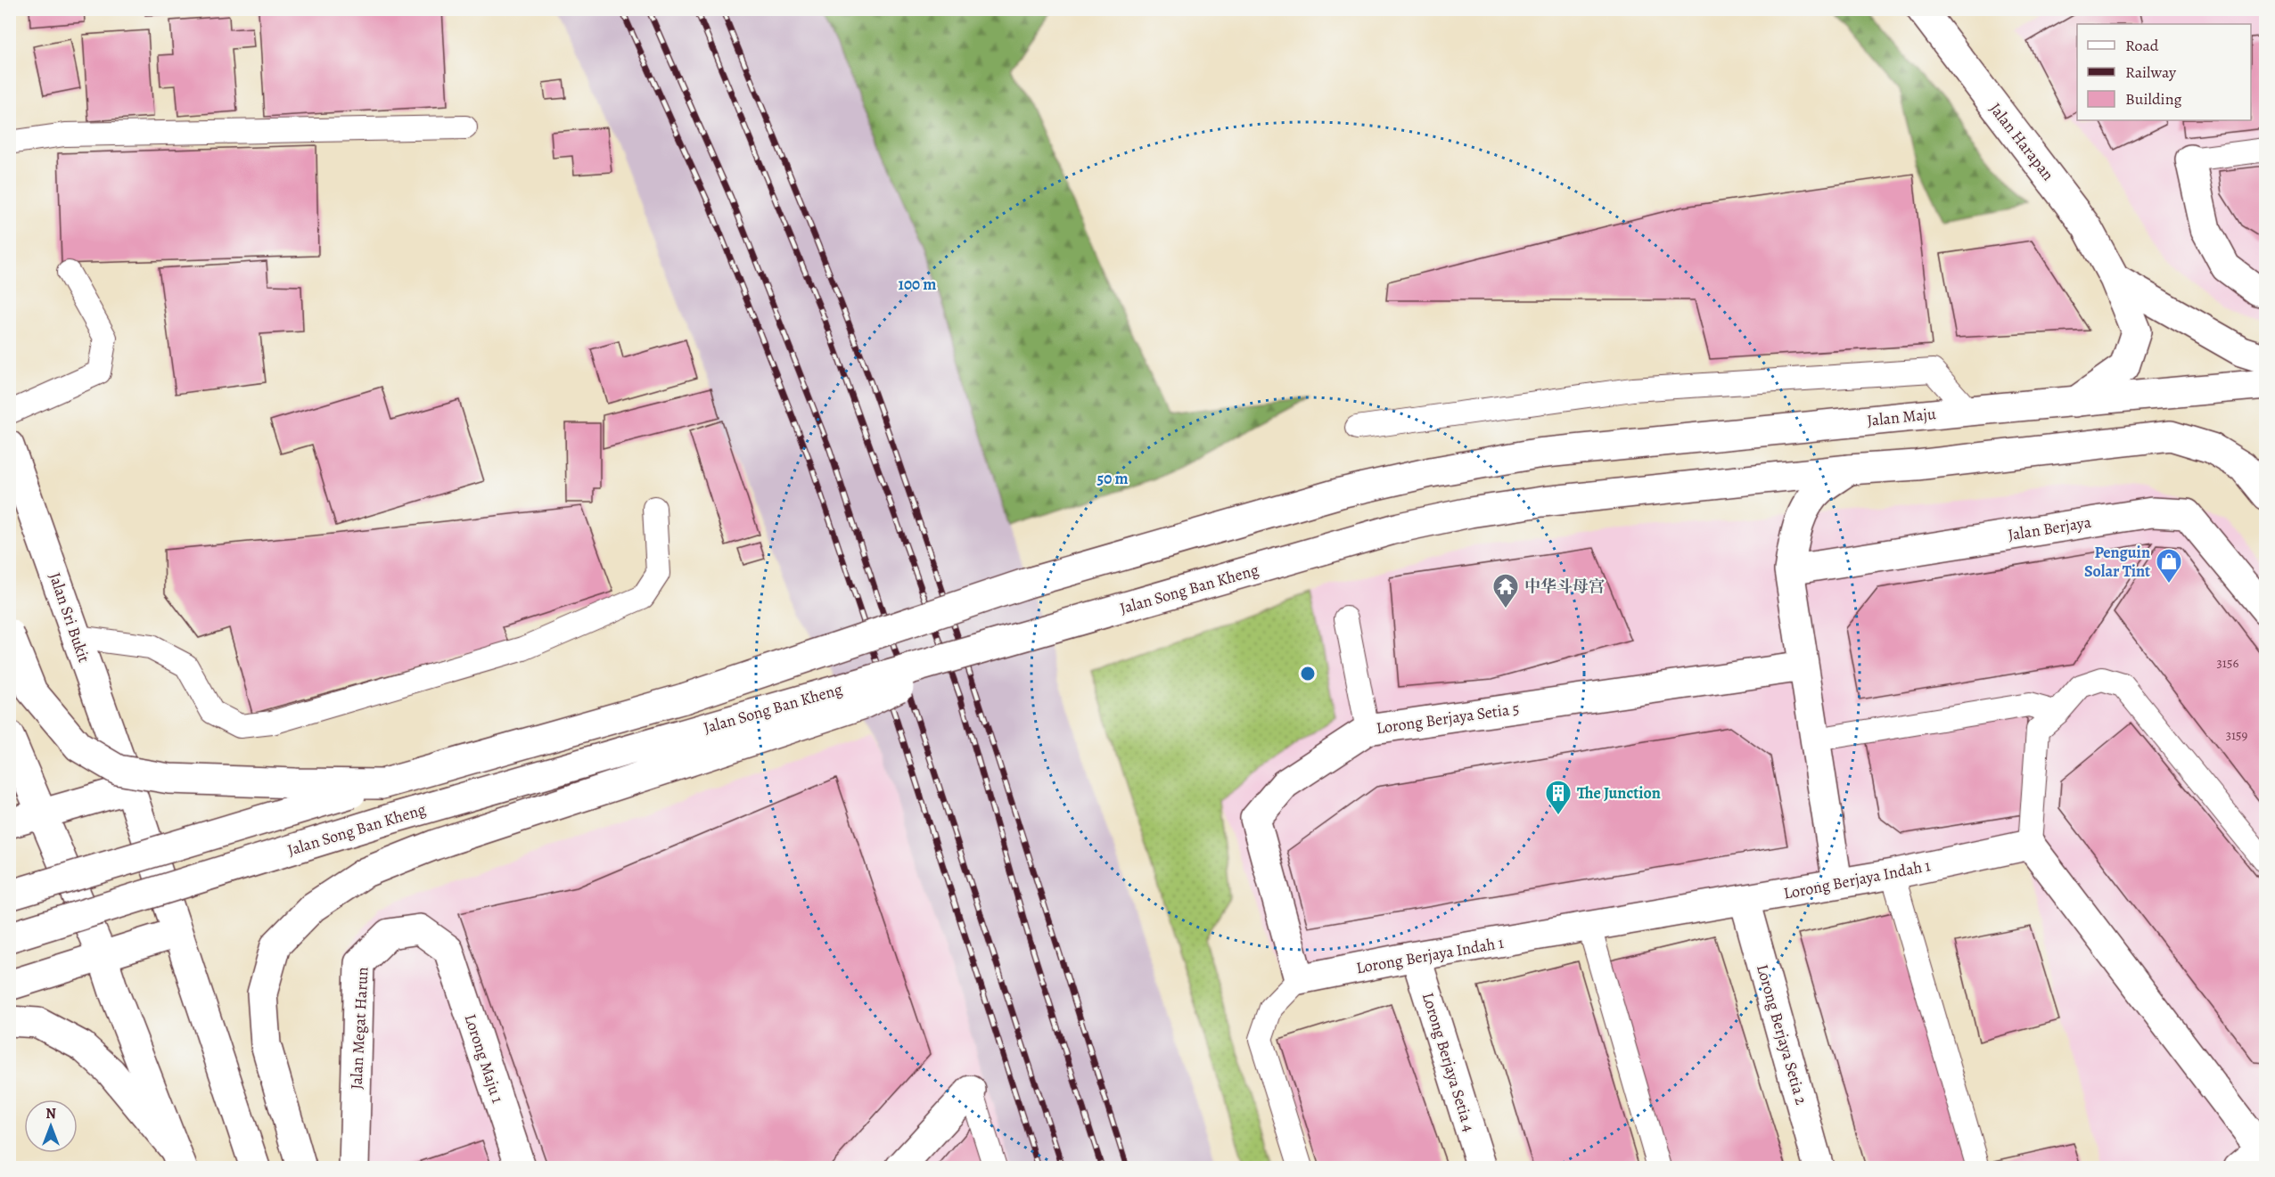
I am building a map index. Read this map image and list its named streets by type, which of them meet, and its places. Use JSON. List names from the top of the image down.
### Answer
{
  "streets": {
    "main road": [
      "Jalan Harapan",
      "Jalan Maju",
      "Jalan Berjaya",
      "Jalan Song Ban Kheng",
      "Jalan Sri Bukit",
      "Lorong Berjaya Setia 5",
      "Lorong Berjaya Indah 1",
      "Jalan Megat Harun",
      "Lorong Berjaya Setia 2",
      "Lorong Maju 1",
      "Lorong Berjaya Setia 4"
    ]
  },
  "crossings": [
    ["Jalan Harapan", "Jalan Maju"],
    ["Lorong Berjaya Setia 5", "Lorong Berjaya Indah 1"],
    ["Lorong Berjaya Indah 1", "Lorong Berjaya Setia 2"],
    ["Lorong Berjaya Indah 1", "Lorong Berjaya Setia 4"],
    ["Jalan Megat Harun", "Lorong Maju 1"]
  ],
  "places": {
    "shop": ["Penguin Solar Tint"],
    "temple": ["中华斗母宫"],
    "building": ["The Junction"]
  },
  "house_numbers": ["3156", "3159"],
  "legend": ["Road", "Railway", "Building"],
  "north": "top",
  "rings": ["100 m", "50 m"]
}
